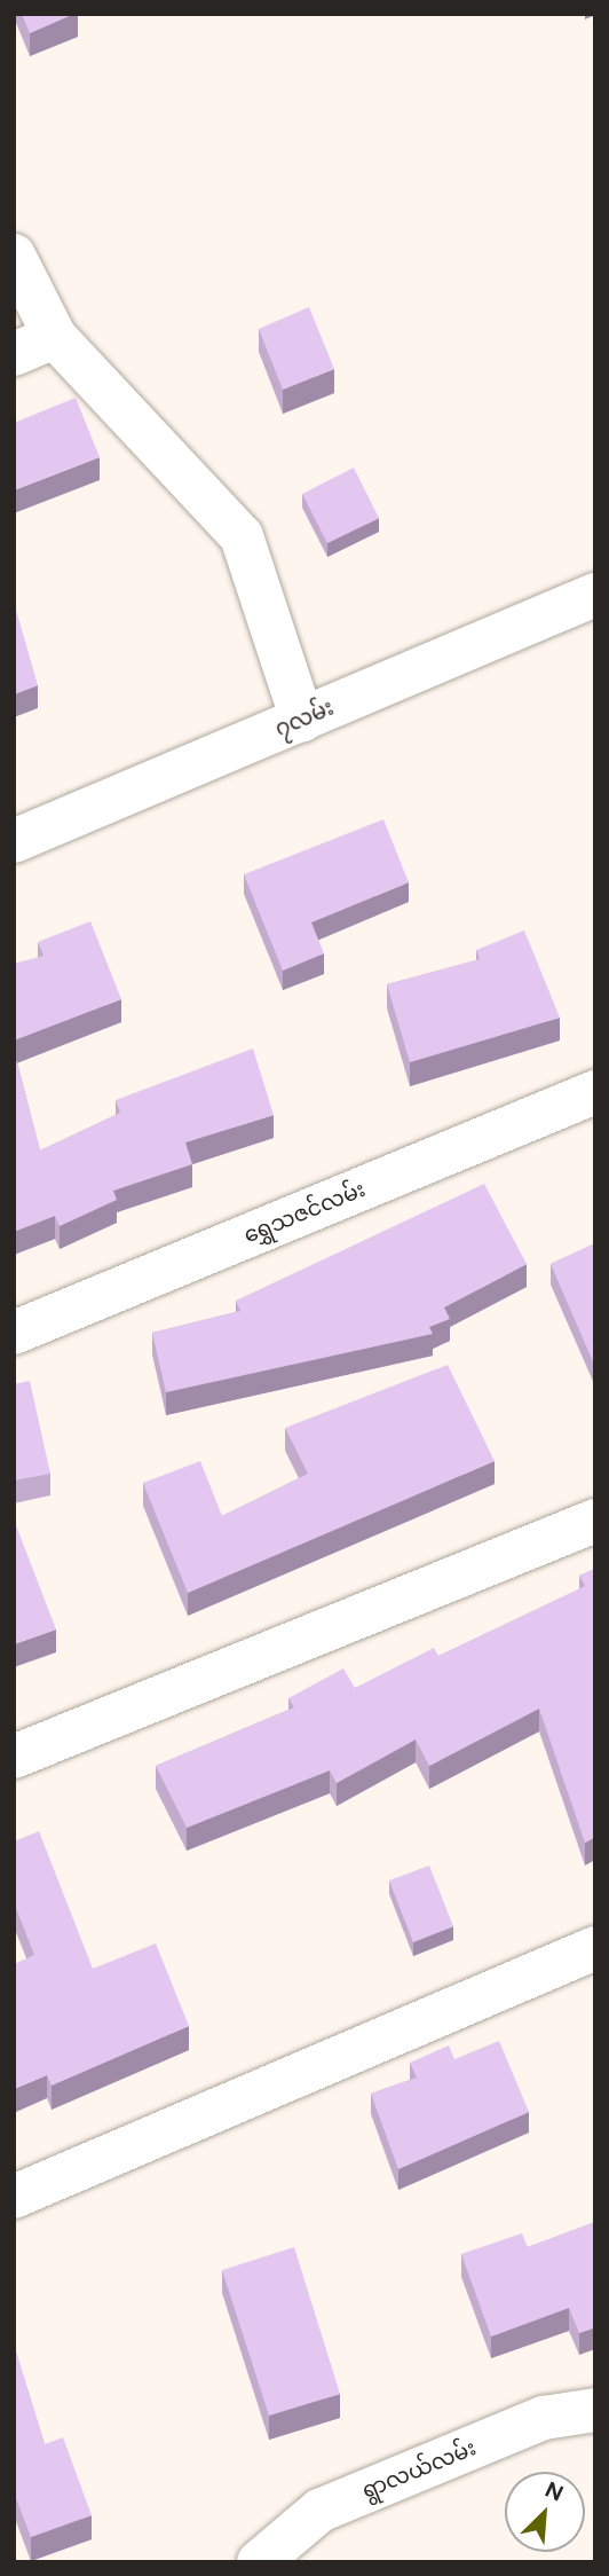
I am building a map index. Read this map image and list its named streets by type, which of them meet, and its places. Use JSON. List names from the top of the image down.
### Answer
{
  "streets": {
    "street": ["၇လမ်း", "ရွှေသဇင်လမ်း", "ရွာလယ်လမ်း"]
  },
  "north": "top right"
}
